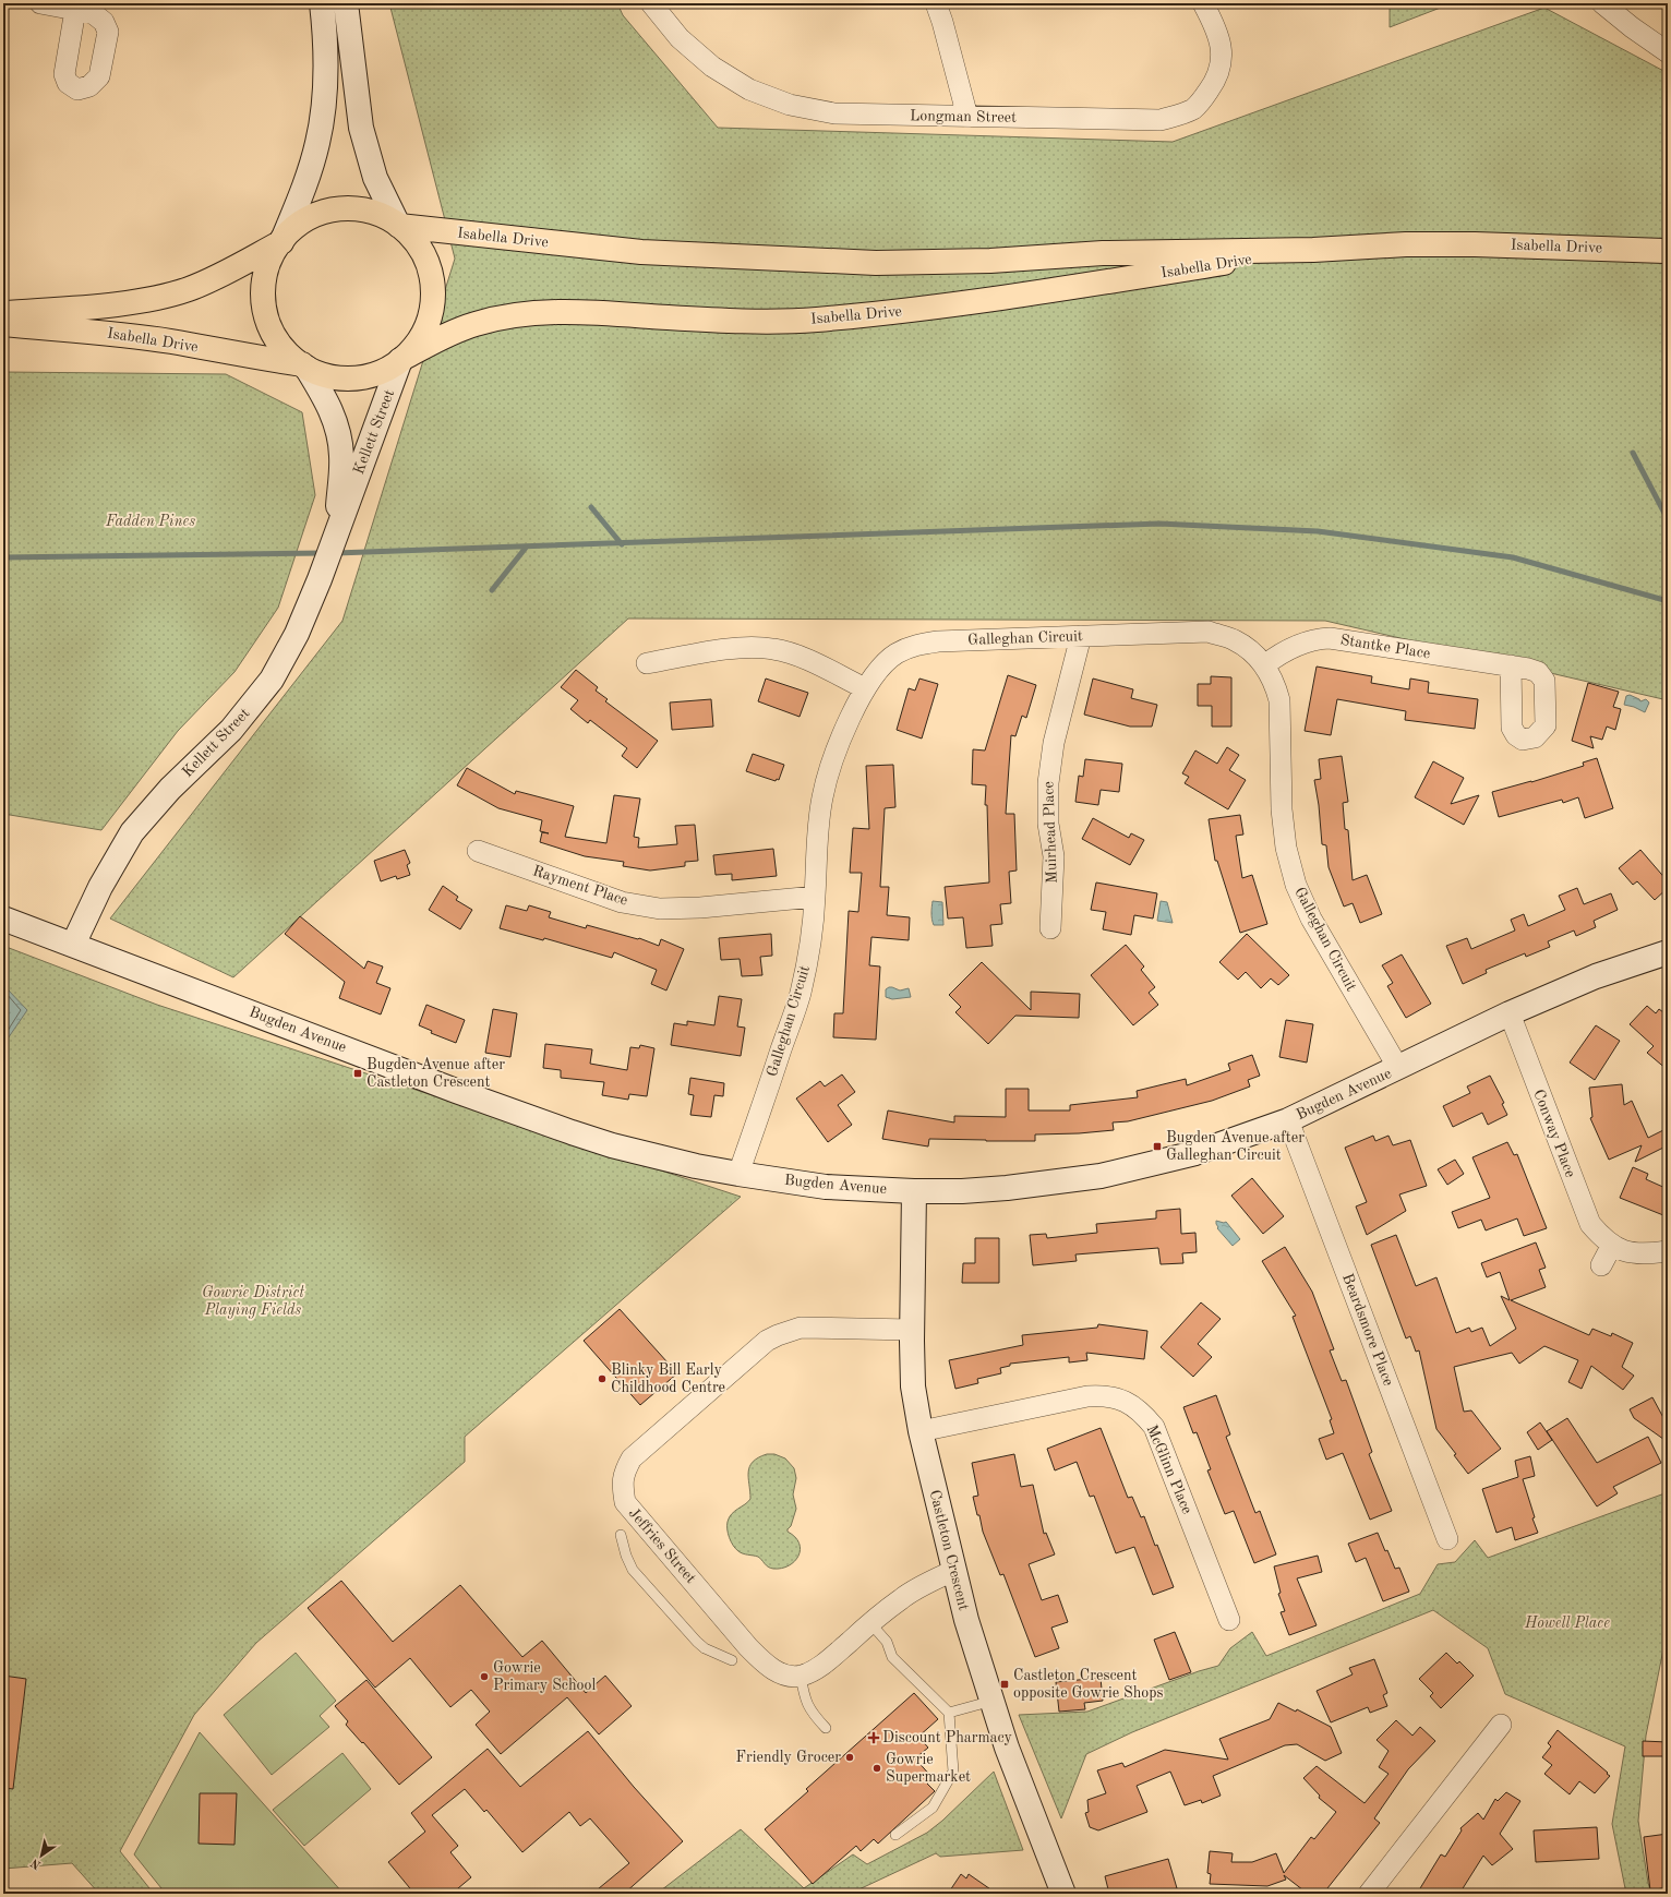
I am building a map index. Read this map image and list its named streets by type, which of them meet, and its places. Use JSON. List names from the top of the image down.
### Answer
{
  "streets": {
    "main road": ["Isabella Drive"],
    "street": [
      "Longman Street",
      "Kellett Street",
      "Galleghan Circuit",
      "Stantke Place",
      "Muirhead Place",
      "Rayment Place",
      "Bugden Avenue",
      "Conway Place",
      "Beardsmore Place",
      "McGlinn Place",
      "Jeffries Street",
      "Castleton Crescent"
    ]
  },
  "crossings": [
    ["Isabella Drive", "Kellett Street"],
    ["Kellett Street", "Bugden Avenue"],
    ["Galleghan Circuit", "Stantke Place"],
    ["Galleghan Circuit", "Muirhead Place"],
    ["Galleghan Circuit", "Rayment Place"],
    ["Galleghan Circuit", "Bugden Avenue"],
    ["Bugden Avenue", "Conway Place"],
    ["Bugden Avenue", "Beardsmore Place"],
    ["Bugden Avenue", "Castleton Crescent"],
    ["McGlinn Place", "Castleton Crescent"],
    ["Jeffries Street", "Castleton Crescent"]
  ],
  "parks": ["Fadden Pines", "Gowrie District Playing Fields", "Howell Place"],
  "places": {
    "transit": ["Bugden Avenue after Castleton Crescent", "Bugden Avenue after Galleghan Circuit", "Castleton Crescent opposite Gowrie Shops"],
    "other": [
      "Blinky Bill Early Childhood Centre",
      "Gowrie Primary School",
      "Friendly Grocer",
      "Gowrie Supermarket"
    ],
    "health": ["Discount Pharmacy"]
  },
  "north": "bottom left"
}
